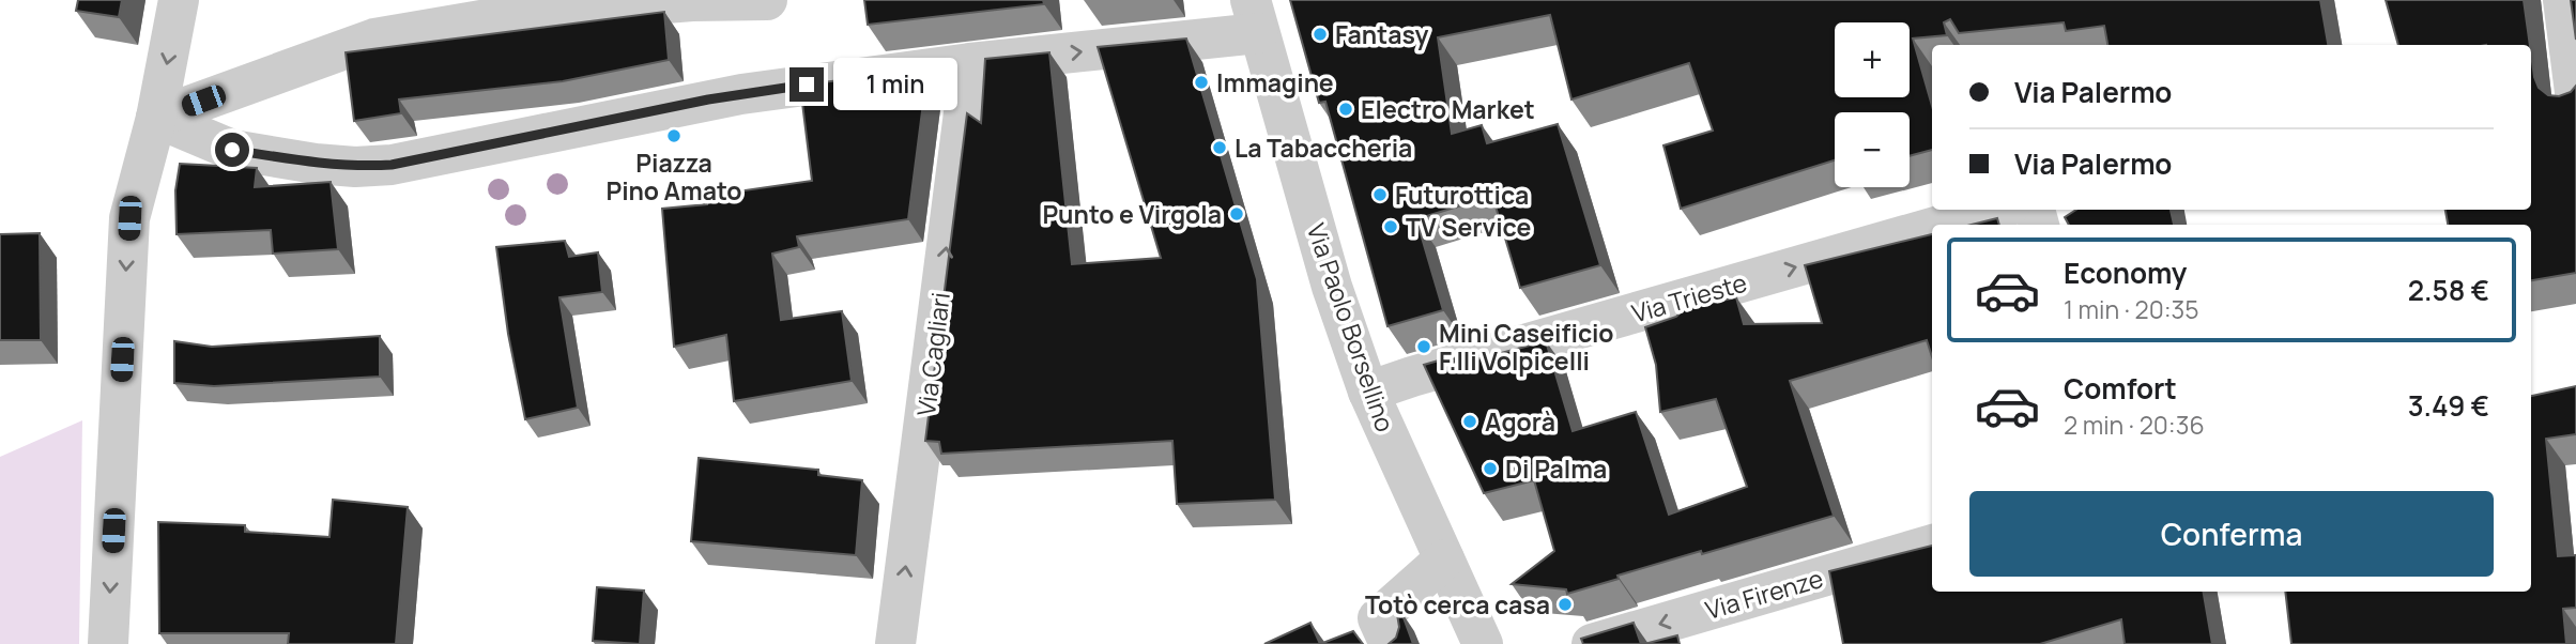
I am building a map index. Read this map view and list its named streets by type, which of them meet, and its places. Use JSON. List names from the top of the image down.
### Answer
{
  "streets": {
    "street": [
      "Via Trieste",
      "Via Paolo Borsellino",
      "Via Cagliari",
      "Via Firenze"
    ]
  },
  "crossings": [
    ["Via Trieste", "Via Paolo Borsellino"]
  ],
  "one_way": ["Via Trieste", "Via Cagliari", "Via Firenze"],
  "places": [
    "Fantasy",
    "Immagine",
    "Electro Market",
    "Piazza Pino Amato",
    "La Tabaccheria",
    "Futurottica",
    "Punto e Virgola",
    "TV Service",
    "Mini Caseificio F.lli Volpicelli",
    "Agorà",
    "Di Palma",
    "Totò cerca casa"
  ],
  "page": {
    "map_buttons": ["+", "−"],
    "banner": ["Via Palermo", "Via Palermo"],
    "bubble": "1 min",
    "list": [
      {
        "name": "Economy",
        "note": "1 min · 20:35",
        "value": "2.58 €"
      },
      {
        "name": "Comfort",
        "note": "2 min · 20:36",
        "value": "3.49 €"
      }
    ],
    "buttons": "Conferma"
  }
}
